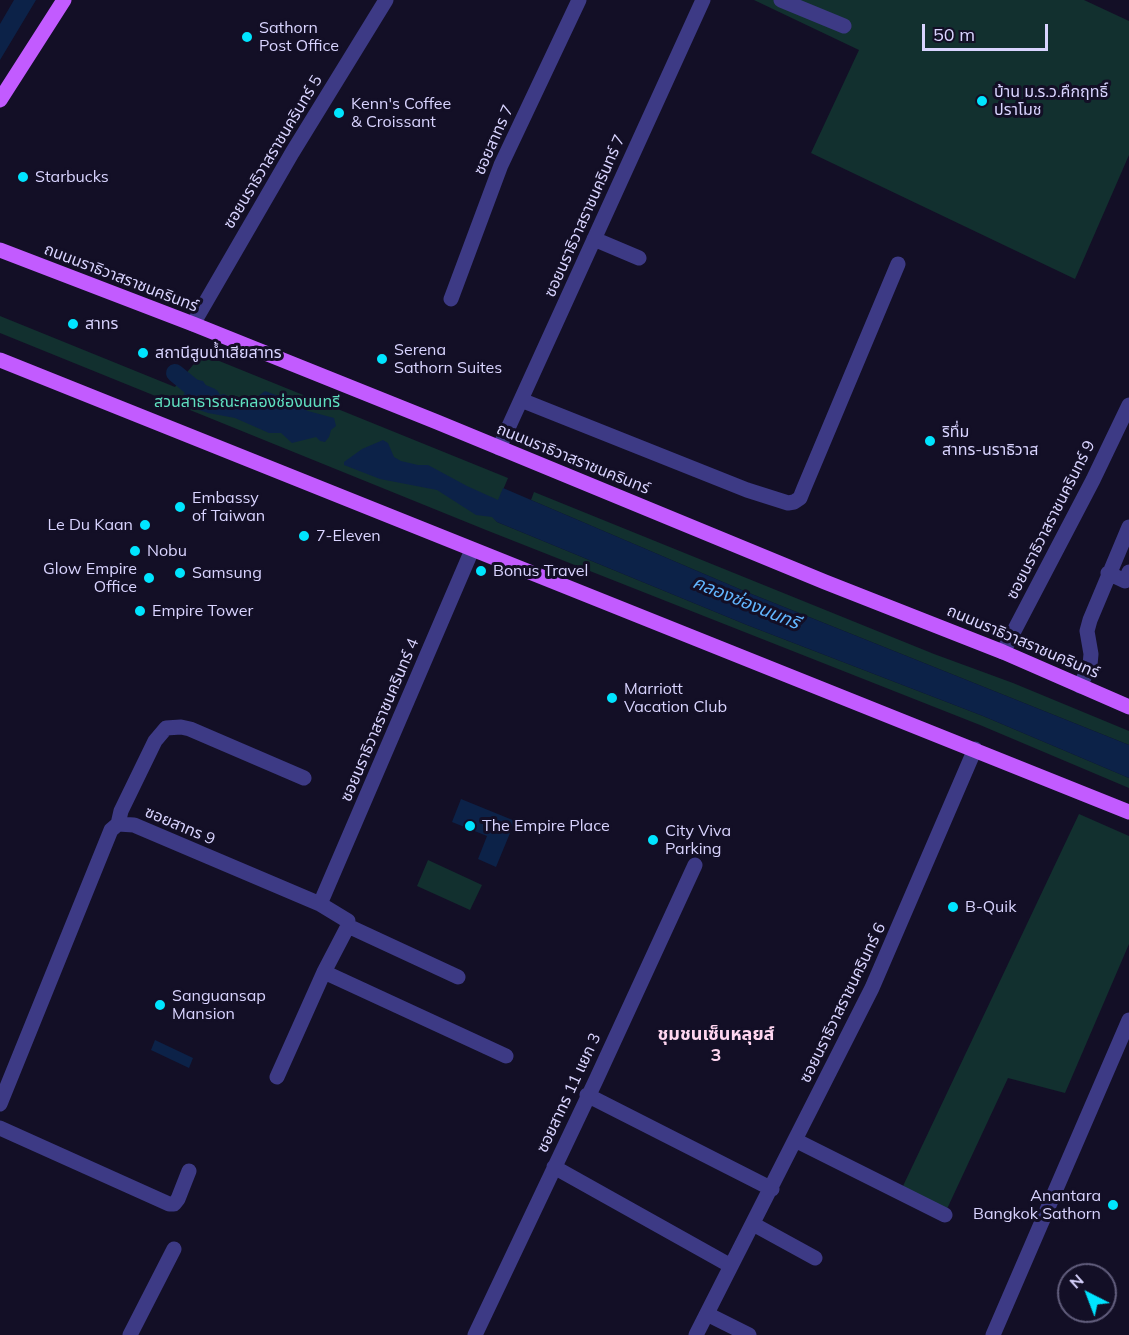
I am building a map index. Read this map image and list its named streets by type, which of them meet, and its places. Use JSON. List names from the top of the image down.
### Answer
{
  "streets": {
    "main road": ["ถนนนราธิวาสราชนครินทร์"],
    "street": [
      "ซอยสาทร 7",
      "ซอยนราธิวาสราชนครินทร์ 5",
      "ซอยนราธิวาสราชนครินทร์ 7",
      "ซอยนราธิวาสราชนครินทร์ 9",
      "ซอยนราธิวาสราชนครินทร์ 4",
      "ซอยสาทร 9",
      "ซอยนราธิวาสราชนครินทร์ 6",
      "ซอยสาทร 11 แยก 3"
    ]
  },
  "crossings": [
    ["ซอยนราธิวาสราชนครินทร์ 5", "ถนนนราธิวาสราชนครินทร์"],
    ["ซอยนราธิวาสราชนครินทร์ 7", "ถนนนราธิวาสราชนครินทร์"],
    ["ถนนนราธิวาสราชนครินทร์", "ซอยนราธิวาสราชนครินทร์ 9"],
    ["ซอยนราธิวาสราชนครินทร์ 4", "ซอยสาทร 9"]
  ],
  "districts": ["ชุมชนเซ็นหลุยส์ 3"],
  "water": ["คลองช่องนนทรี"],
  "parks": ["สวนสาธารณะคลองช่องนนทรี"],
  "places": [
    "Sathorn Post Office",
    "บ้าน ม.ร.ว.คึกฤทธิ์ ปราโมช",
    "Kenn's Coffee & Croissant",
    "Starbucks",
    "สาทร",
    "สถานีสูบน้ำเสียสาทร",
    "Serena Sathorn Suites",
    "ริทึ่ม สาทร-นราธิวาส",
    "Embassy of Taiwan",
    "Le Du Kaan",
    "7-Eleven",
    "Nobu",
    "Bonus Travel",
    "Samsung",
    "Glow Empire Office",
    "Empire Tower",
    "Marriott Vacation Club",
    "The Empire Place",
    "City Viva Parking",
    "B-Quik",
    "Sanguansap Mansion",
    "Anantara Bangkok Sathorn"
  ],
  "scale_bar": "50 m",
  "north": "top left"
}
